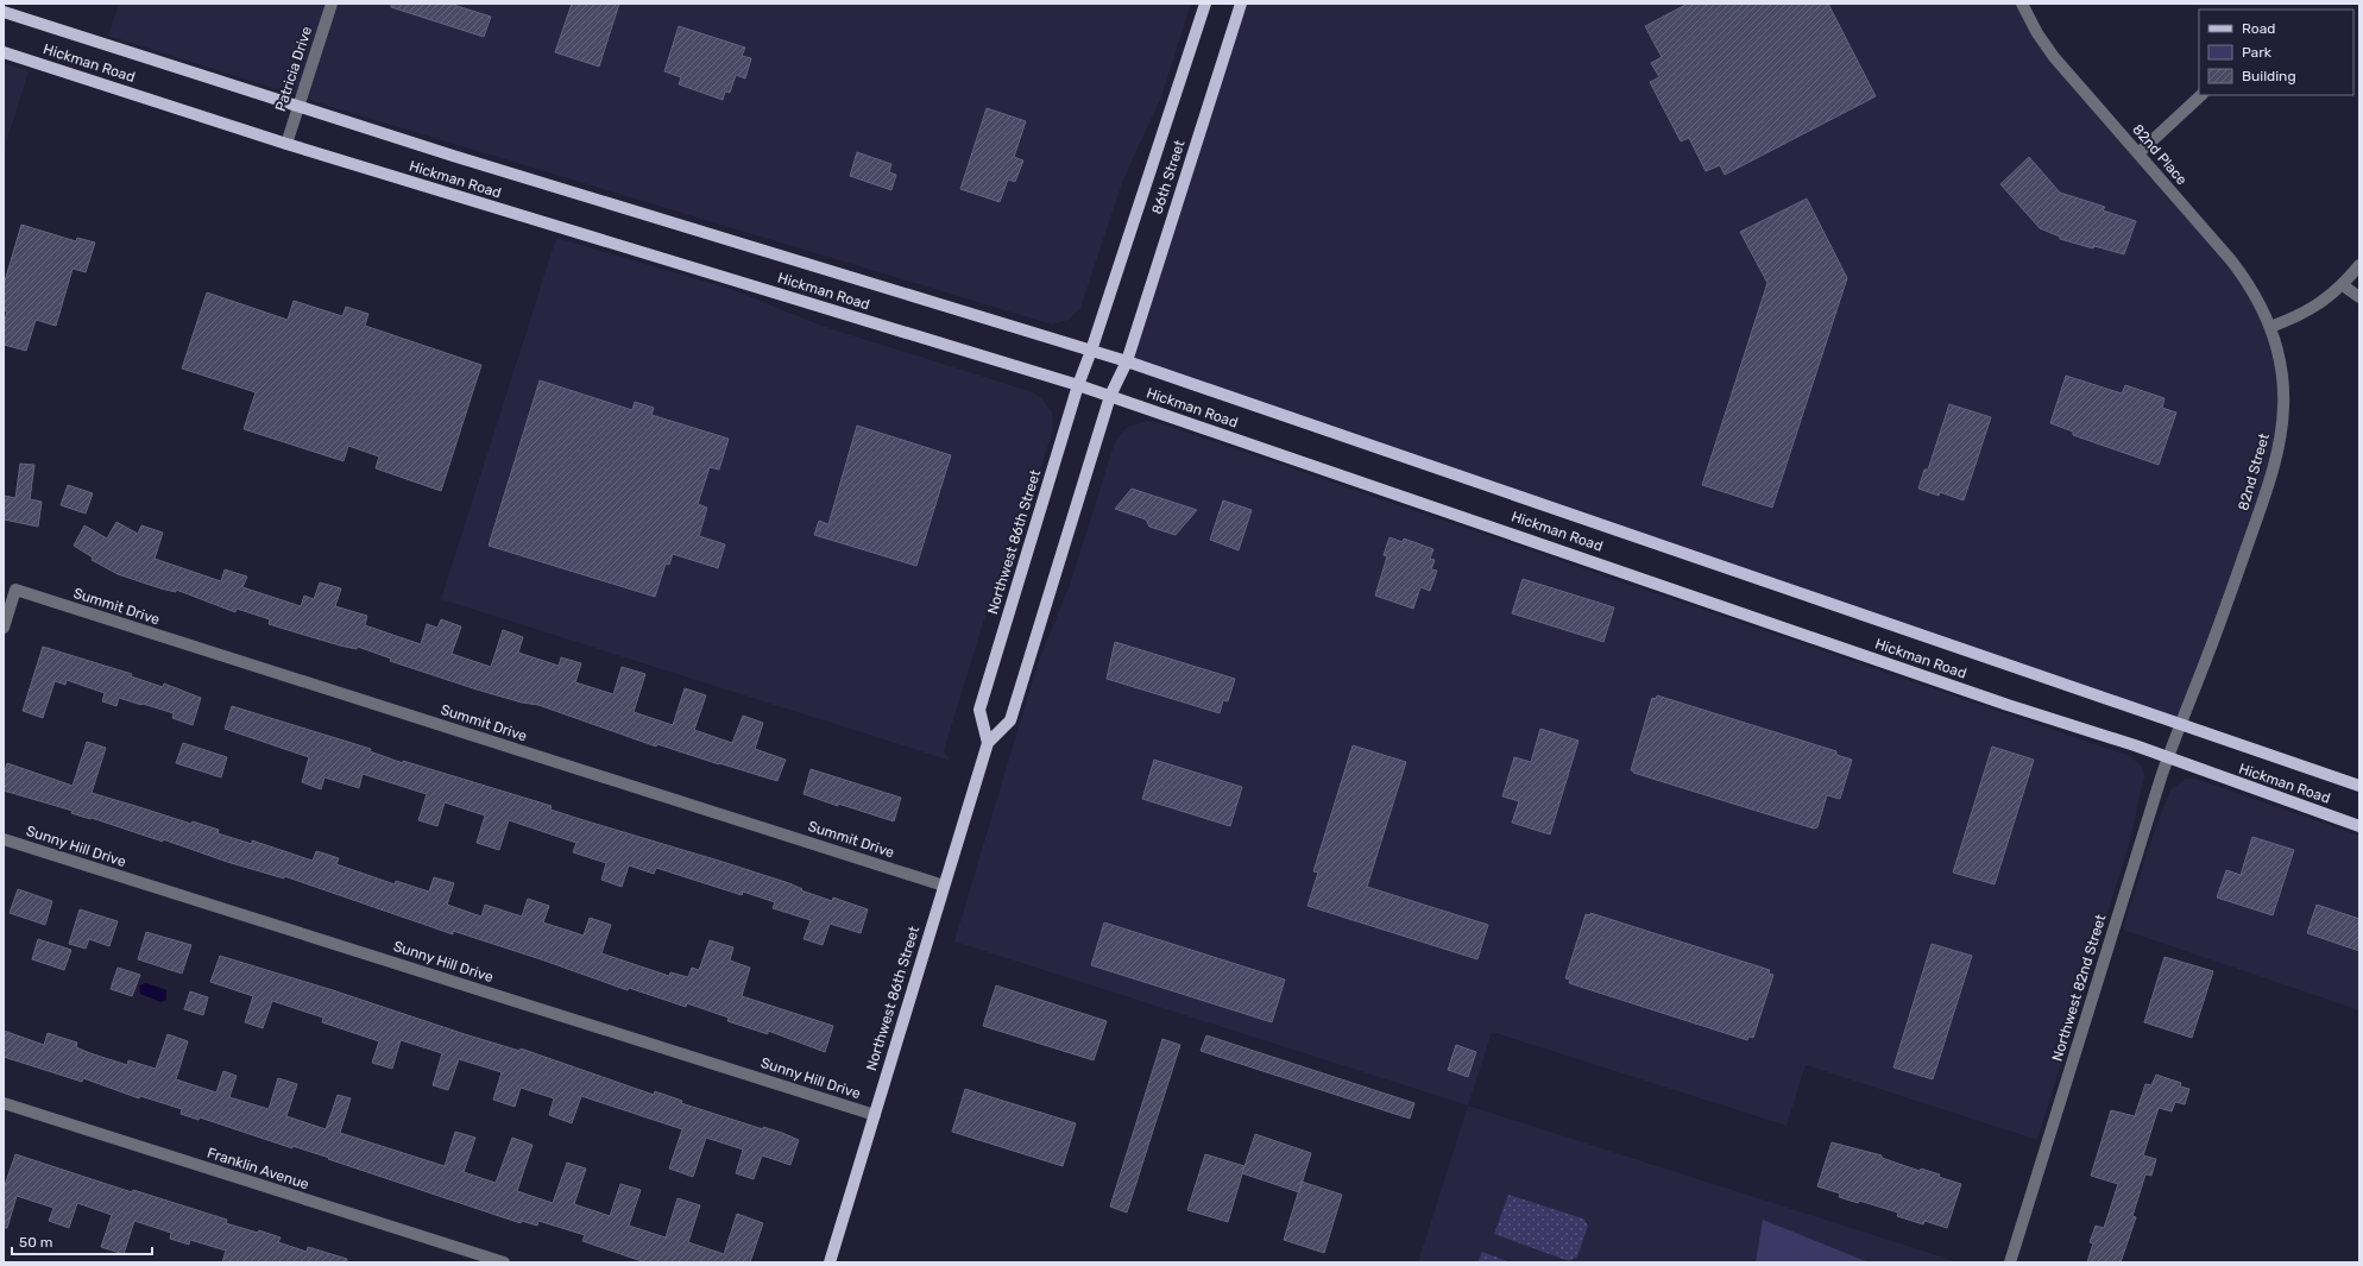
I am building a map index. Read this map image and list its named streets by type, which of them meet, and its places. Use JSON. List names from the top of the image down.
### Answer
{
  "streets": {
    "main road": ["Hickman Road", "86th Street", "Northwest 86th Street"],
    "street": [
      "Patricia Drive",
      "82nd Place",
      "82nd Street",
      "Summit Drive",
      "Sunny Hill Drive",
      "Northwest 82nd Street",
      "Franklin Avenue"
    ]
  },
  "crossings": [
    ["Hickman Road", "Patricia Drive"],
    ["Hickman Road", "86th Street"],
    ["Hickman Road", "82nd Street"],
    ["Hickman Road", "Northwest 86th Street"],
    ["Hickman Road", "Northwest 82nd Street"],
    ["82nd Place", "82nd Street"],
    ["86th Street", "Northwest 86th Street"],
    ["82nd Street", "Northwest 82nd Street"],
    ["Northwest 86th Street", "Summit Drive"],
    ["Northwest 86th Street", "Sunny Hill Drive"]
  ],
  "legend": ["Road", "Park", "Building"],
  "scale_bar": "50 m"
}
